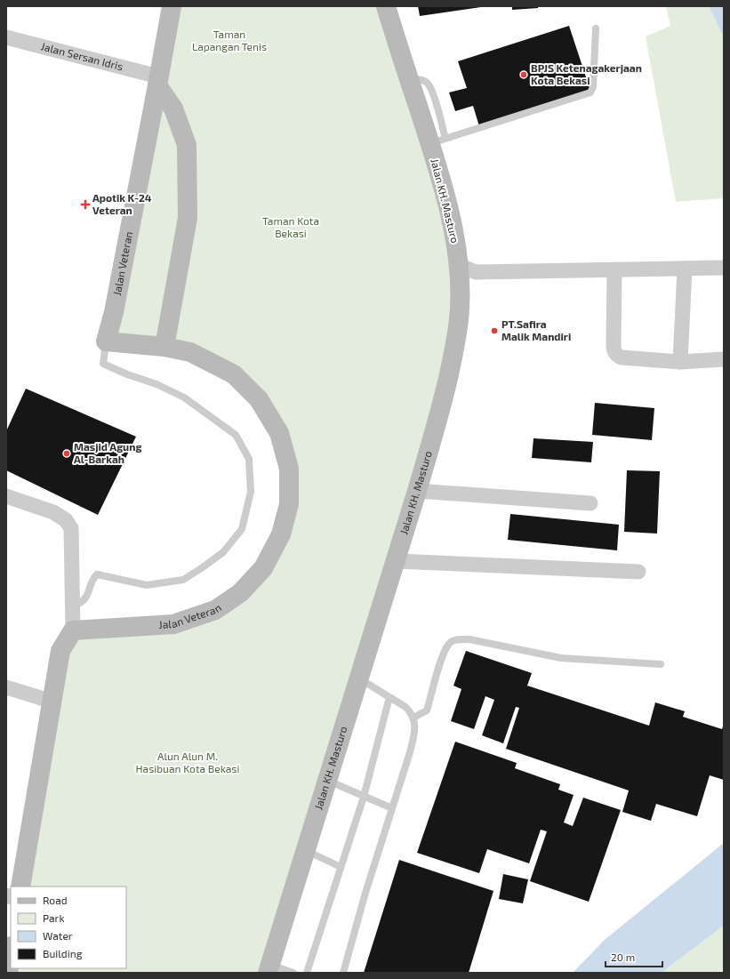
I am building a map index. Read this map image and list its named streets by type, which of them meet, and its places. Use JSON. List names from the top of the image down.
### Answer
{
  "streets": {
    "street": ["Jalan Sersan Idris", "Jalan KH. Masturo", "Jalan Veteran"]
  },
  "crossings": [
    ["Jalan Sersan Idris", "Jalan Veteran"]
  ],
  "parks": ["Taman Lapangan Tenis", "Taman Kota Bekasi", "Alun Alun M. Hasibuan Kota Bekasi"],
  "places": {
    "other": ["BPJS Ketenagakerjaan Kota Bekasi", "PT.Safira Malik Mandiri", "Masjid Agung Al-Barkah"],
    "health": ["Apotik K-24 Veteran"]
  },
  "legend": [
    "Road",
    "Park",
    "Water",
    "Building"
  ],
  "scale_bar": "20 m"
}
